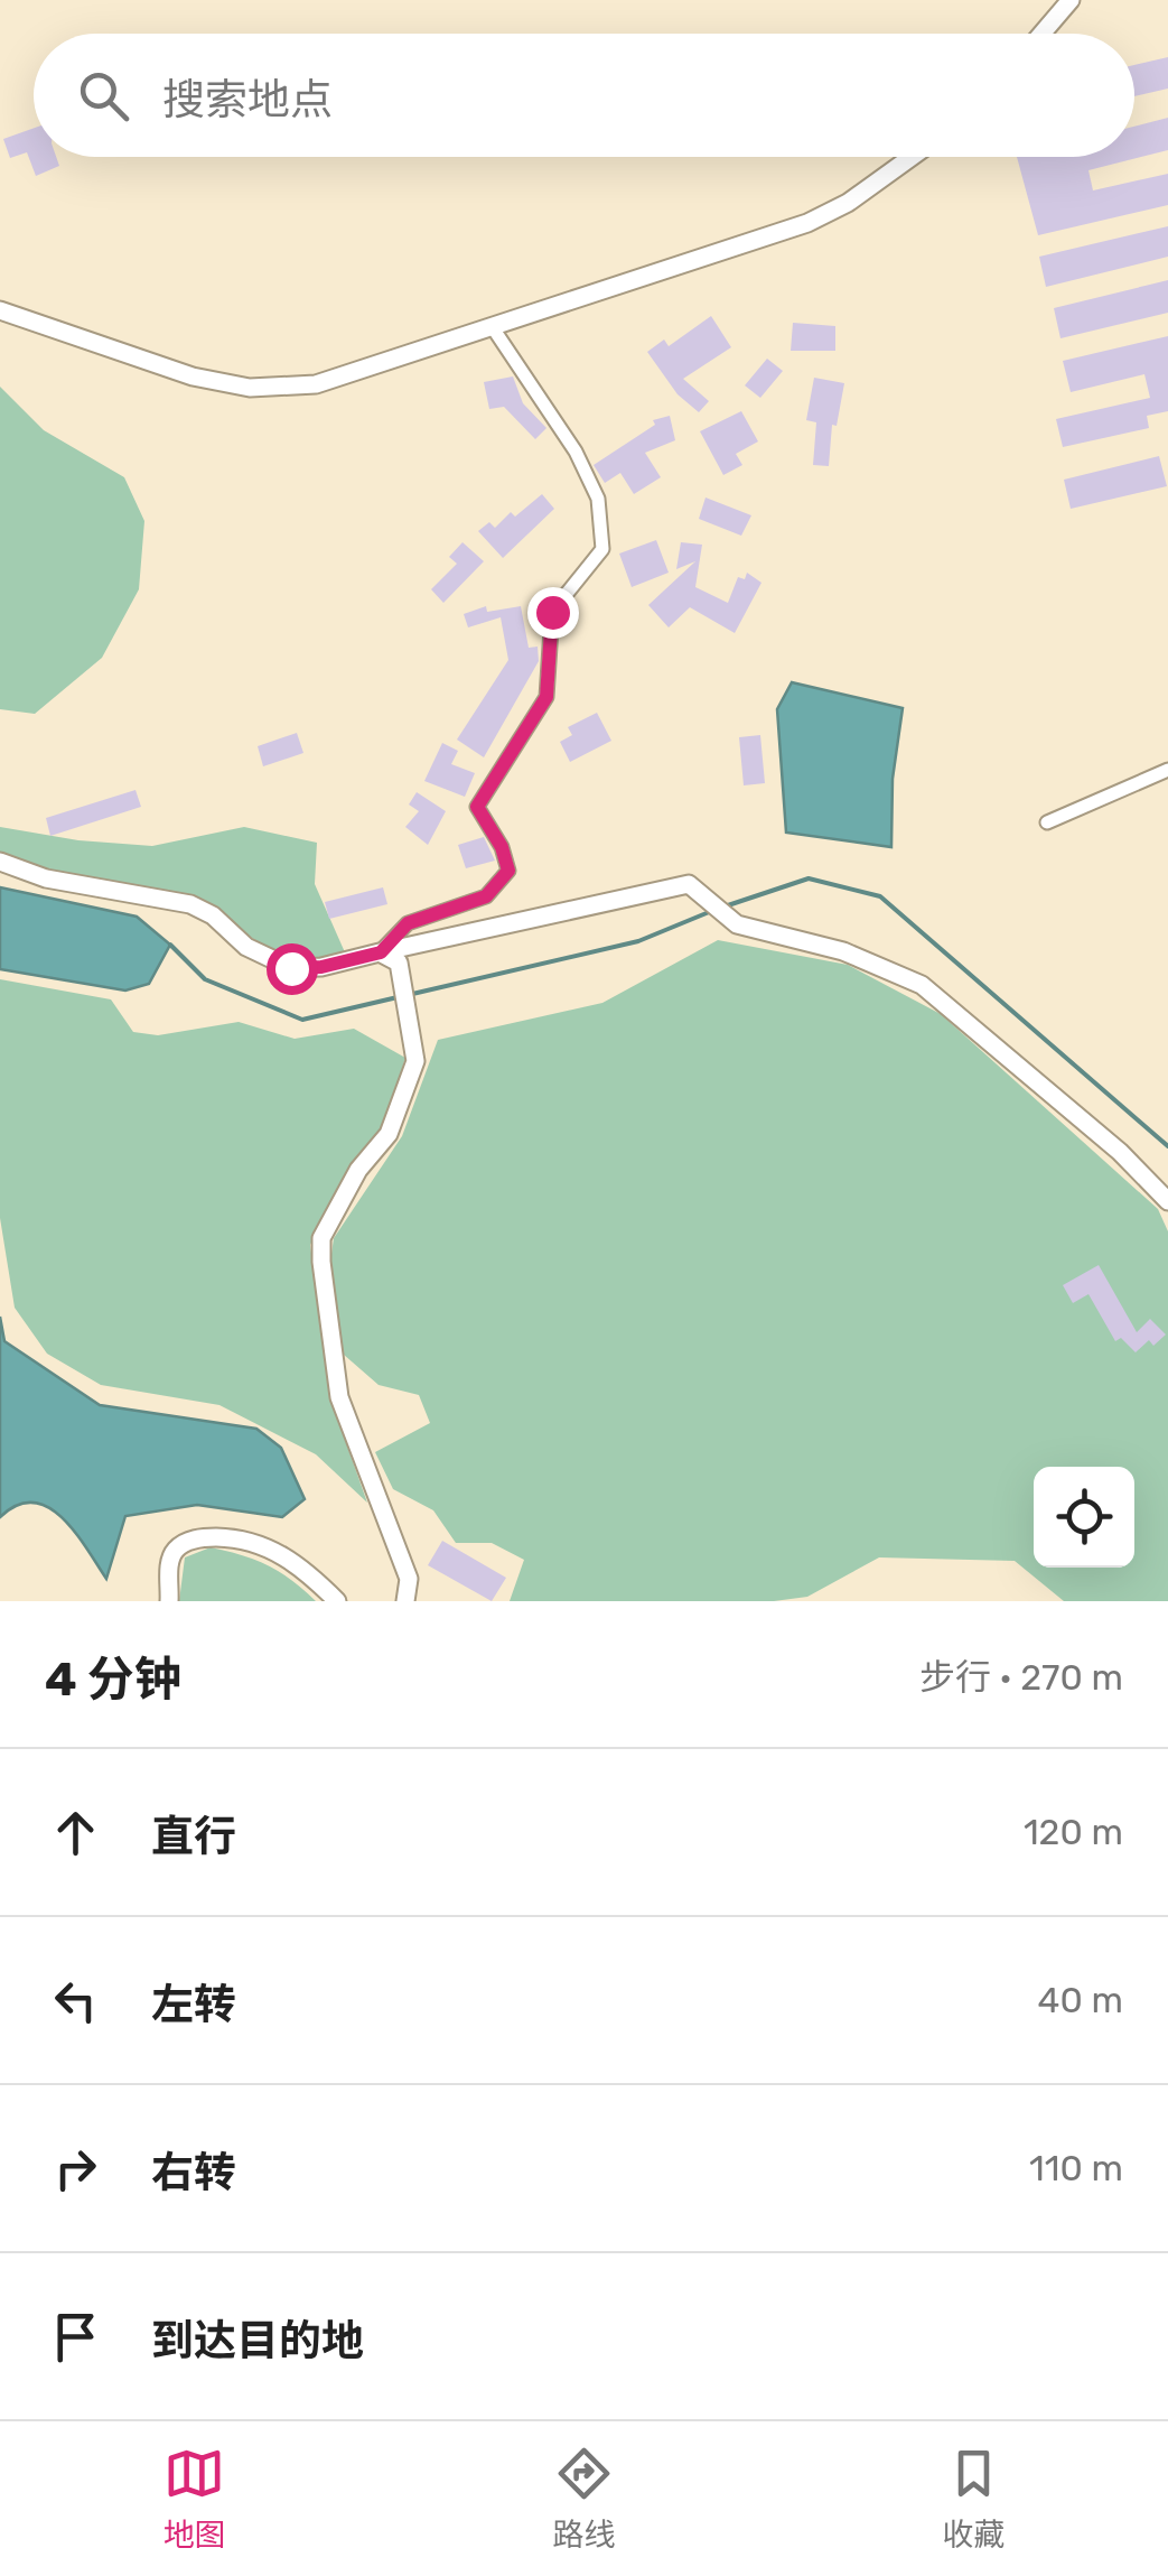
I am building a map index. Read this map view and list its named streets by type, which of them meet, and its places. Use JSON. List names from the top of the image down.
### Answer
{
  "page": {
    "search": "搜索地点",
    "heading": ["4 分钟", "步行 · 270 m"],
    "list": [
      ["直行", "120 m"],
      ["左转", "40 m"],
      ["右转", "110 m"],
      "到达目的地"
    ],
    "nav": ["地图", "路线", "收藏"]
  }
}
